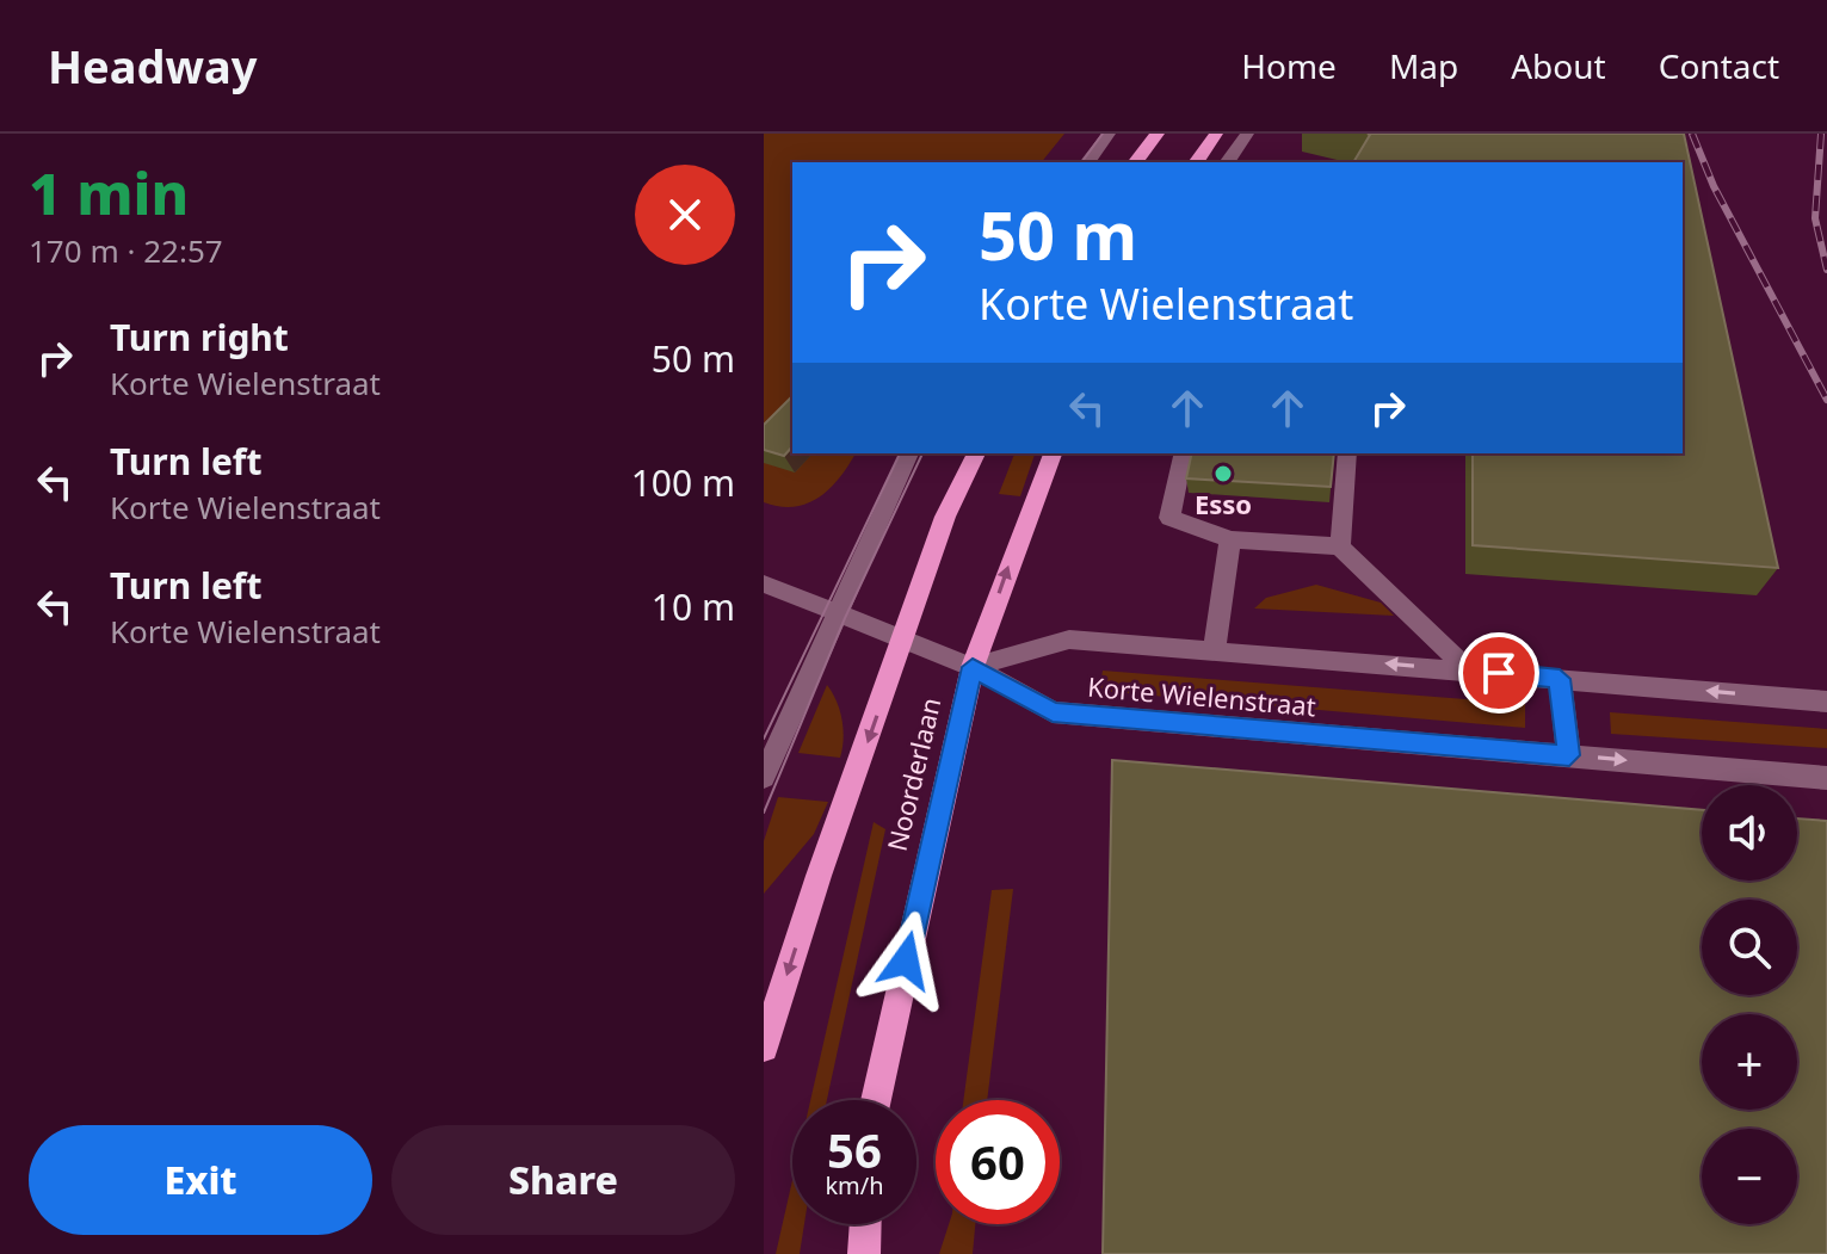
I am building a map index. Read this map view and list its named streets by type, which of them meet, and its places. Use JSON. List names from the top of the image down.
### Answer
{
  "streets": {
    "main road": ["Noorderlaan"],
    "street": ["Korte Wielenstraat"]
  },
  "crossings": [
    ["Korte Wielenstraat", "Noorderlaan"]
  ],
  "places": ["Esso"],
  "page": {
    "header": "Headway",
    "nav": [
      "Home",
      "Map",
      "About",
      "Contact"
    ],
    "heading": ["1 min", "170 m · 22:57"],
    "turn": ["50 m", "Korte Wielenstraat"],
    "list": [
      {
        "name": "Turn right",
        "note": "Korte Wielenstraat",
        "value": "50 m"
      },
      {
        "name": "Turn left",
        "note": "Korte Wielenstraat",
        "value": "100 m"
      },
      {
        "name": "Turn left",
        "note": "Korte Wielenstraat",
        "value": "10 m"
      }
    ],
    "map_buttons": ["+", "−"],
    "speed": "56 km/h",
    "limit": "60",
    "buttons": ["Exit", "Share"]
  }
}
